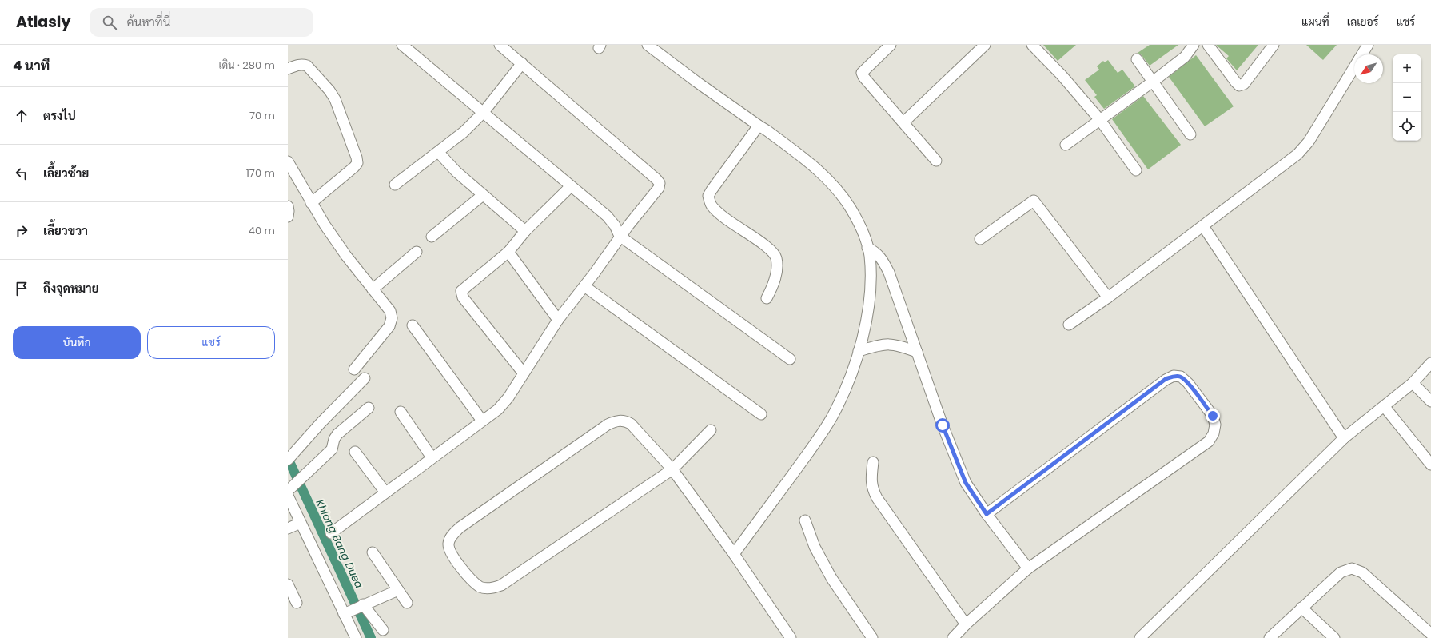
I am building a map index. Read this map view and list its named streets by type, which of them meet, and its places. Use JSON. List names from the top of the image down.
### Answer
{
  "water": ["Khlong Bang Duea"],
  "north": "bottom left",
  "page": {
    "header": "Atlasly",
    "search": "ค้นหาที่นี่",
    "nav": ["แผนที่", "เลเยอร์", "แชร์"],
    "heading": ["4 นาที", "เดิน · 280 m"],
    "map_buttons": ["+", "−"],
    "list": [
      ["ตรงไป", "70 m"],
      ["เลี้ยวซ้าย", "170 m"],
      ["เลี้ยวขวา", "40 m"],
      "ถึงจุดหมาย"
    ],
    "buttons": ["บันทึก", "แชร์"]
  }
}
